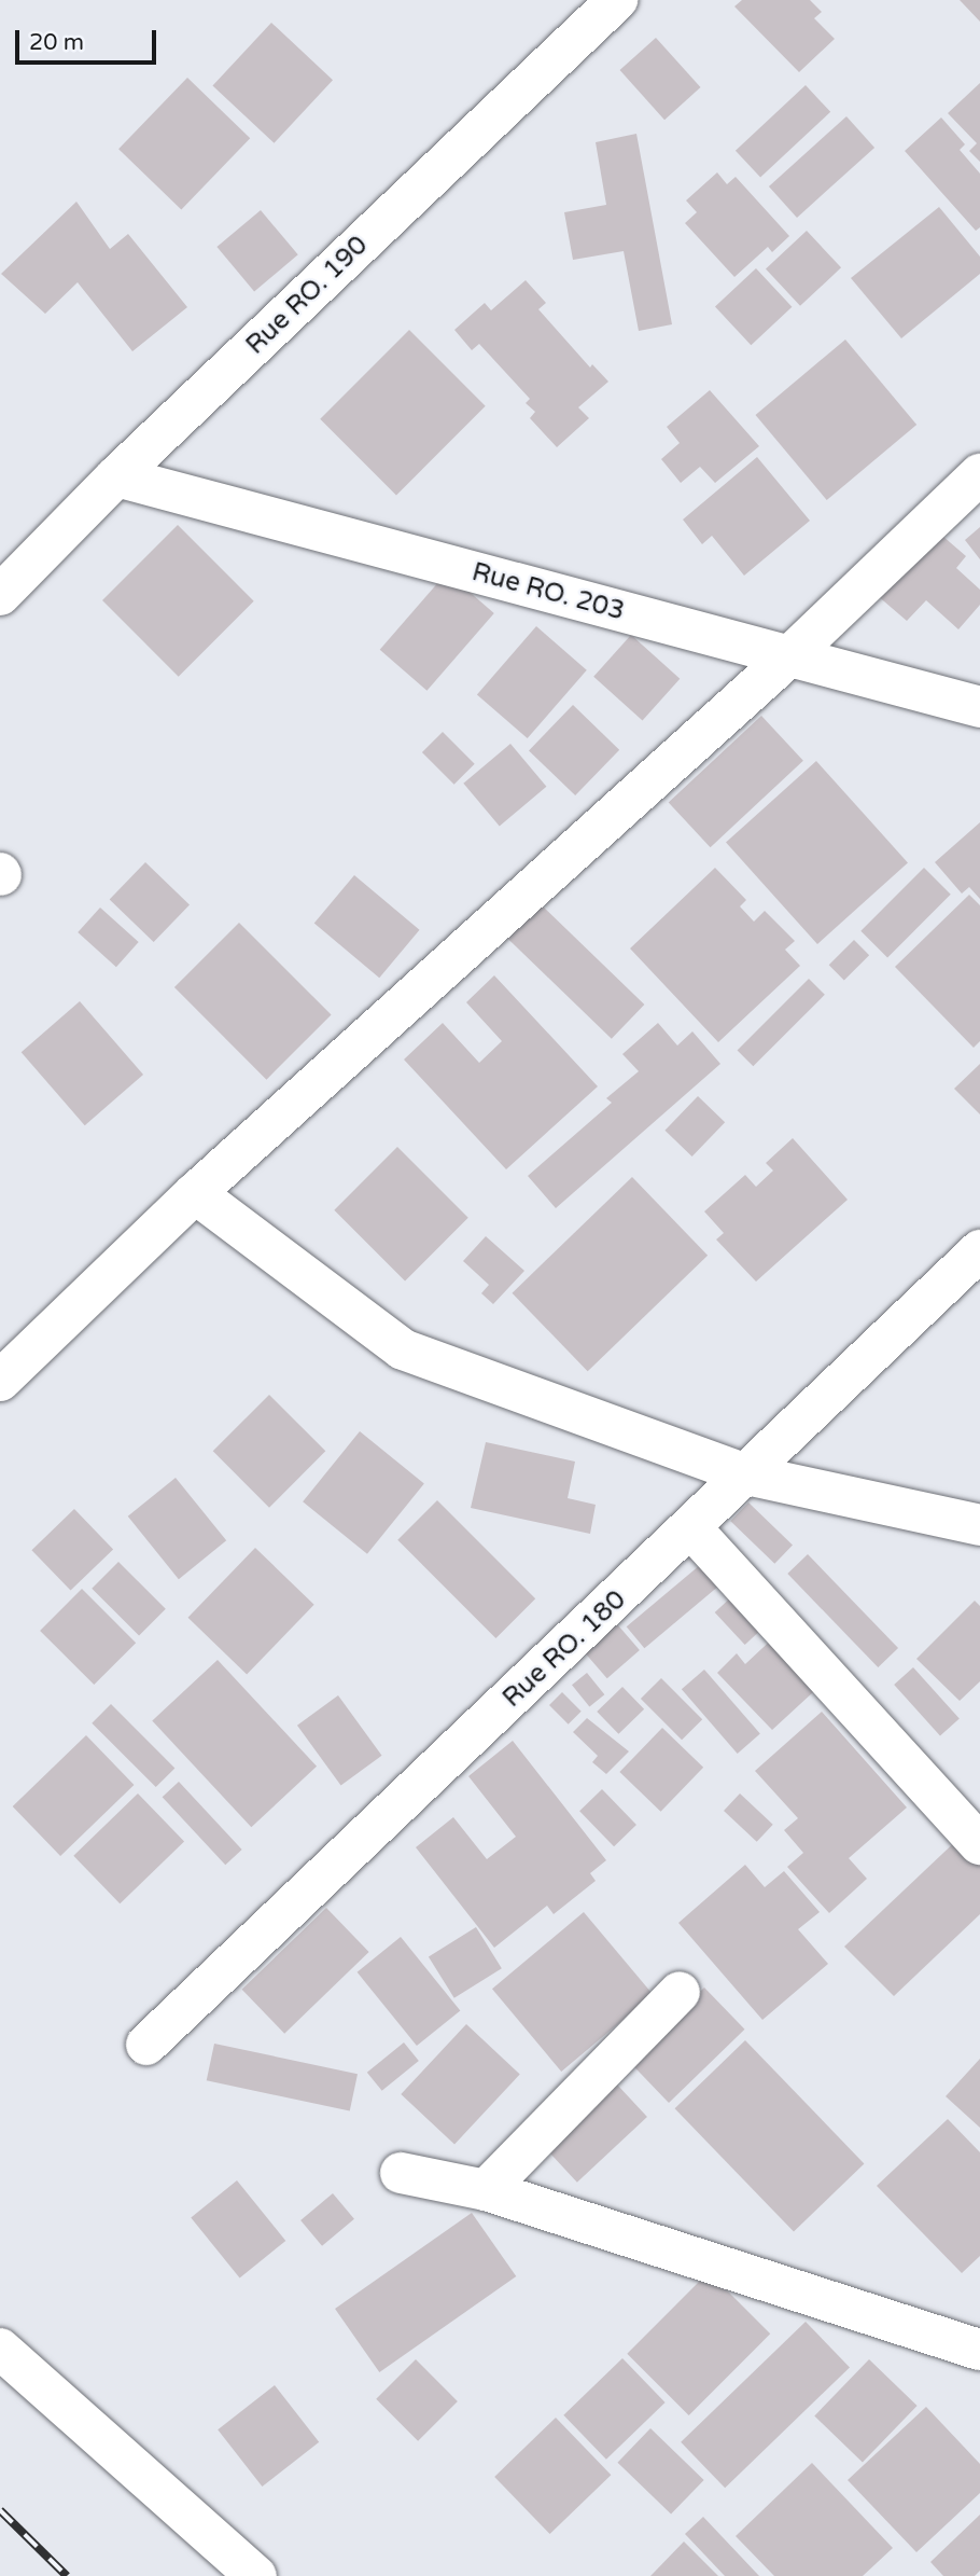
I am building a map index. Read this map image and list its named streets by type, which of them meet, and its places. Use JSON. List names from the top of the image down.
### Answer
{
  "streets": {
    "street": ["Rue RO. 190", "Rue RO. 203", "Rue RO. 180"]
  },
  "crossings": [
    ["Rue RO. 190", "Rue RO. 203"]
  ],
  "scale_bar": "20 m"
}
